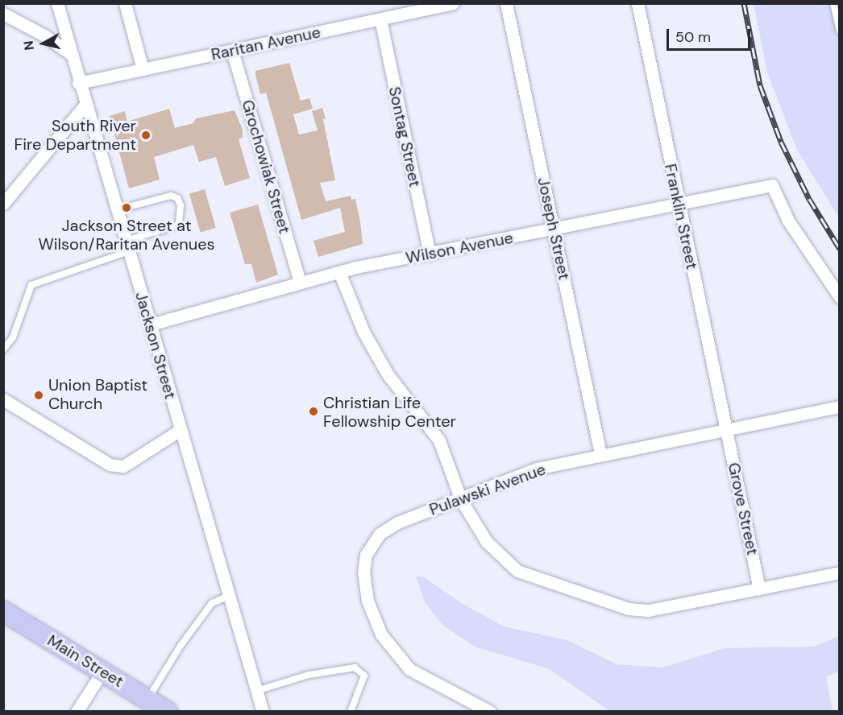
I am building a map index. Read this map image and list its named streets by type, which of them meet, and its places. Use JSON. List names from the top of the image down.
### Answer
{
  "streets": {
    "main road": ["Main Street"],
    "street": [
      "Raritan Avenue",
      "Sontag Street",
      "Grochowiak Street",
      "Franklin Street",
      "Joseph Street",
      "Wilson Avenue",
      "Jackson Street",
      "Pulawski Avenue",
      "Grove Street"
    ]
  },
  "crossings": [
    ["Raritan Avenue", "Sontag Street"],
    ["Raritan Avenue", "Grochowiak Street"],
    ["Raritan Avenue", "Jackson Street"],
    ["Sontag Street", "Wilson Avenue"],
    ["Grochowiak Street", "Wilson Avenue"],
    ["Franklin Street", "Wilson Avenue"],
    ["Franklin Street", "Pulawski Avenue"],
    ["Franklin Street", "Grove Street"],
    ["Joseph Street", "Wilson Avenue"],
    ["Joseph Street", "Pulawski Avenue"],
    ["Wilson Avenue", "Jackson Street"],
    ["Pulawski Avenue", "Grove Street"]
  ],
  "places": [
    "South River Fire Department",
    "Jackson Street at Wilson/Raritan Avenues",
    "Union Baptist Church",
    "Christian Life Fellowship Center"
  ],
  "scale_bar": "50 m",
  "north": "left"
}
